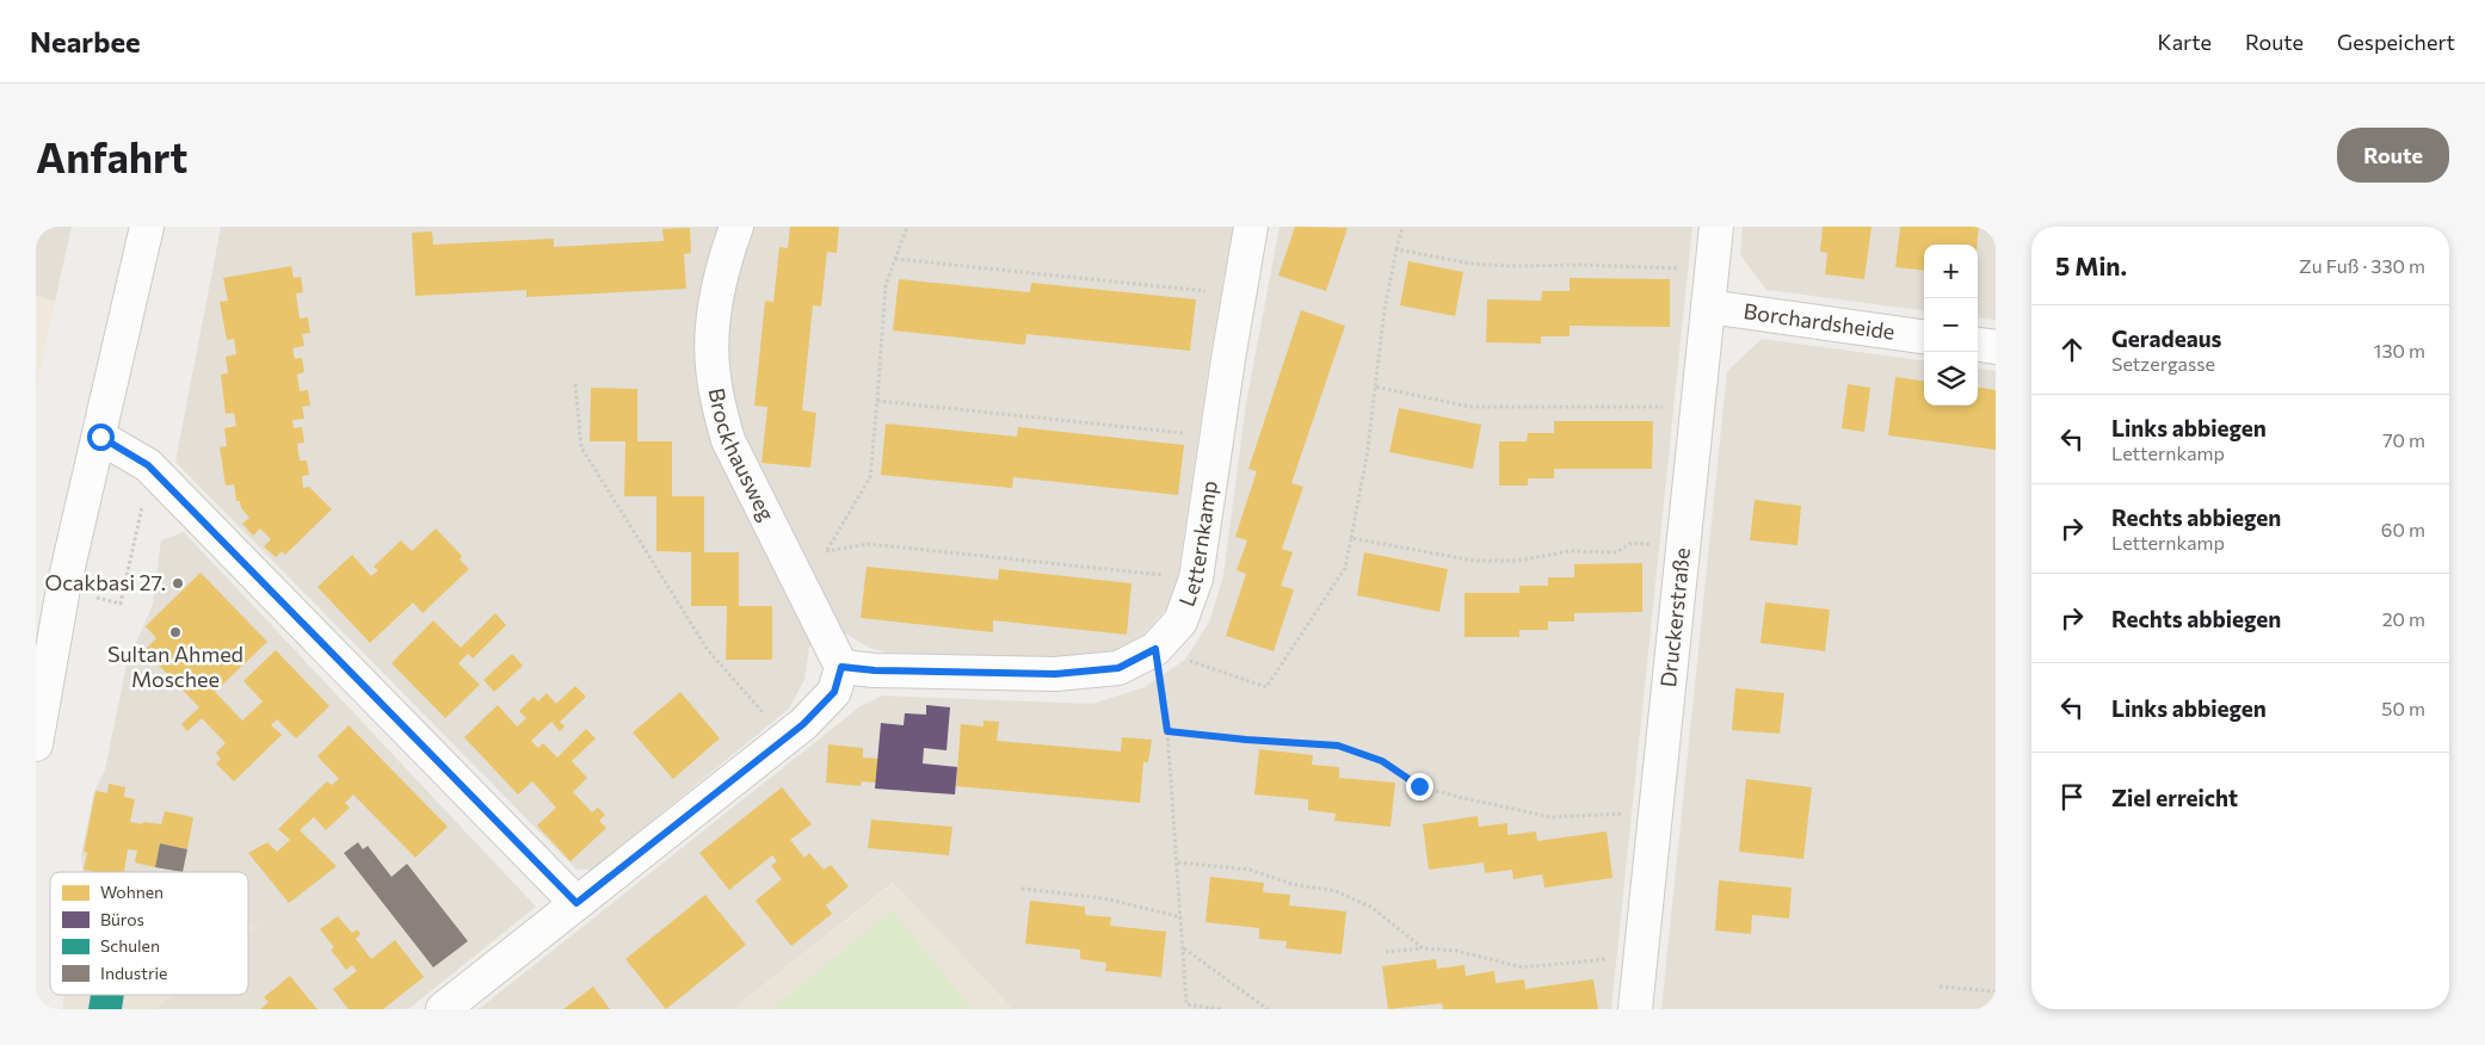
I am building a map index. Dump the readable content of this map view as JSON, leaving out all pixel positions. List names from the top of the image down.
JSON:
{
  "streets": {
    "street": [
      "Borchardsheide",
      "Brockhausweg",
      "Letternkamp",
      "Druckerstraße"
    ]
  },
  "crossings": [
    ["Borchardsheide", "Druckerstraße"],
    ["Brockhausweg", "Letternkamp"]
  ],
  "places": ["Ocakbasi 27.", "Sultan Ahmed Moschee"],
  "legend": [
    "Wohnen",
    "Büros",
    "Schulen",
    "Industrie"
  ],
  "page": {
    "header": "Nearbee",
    "nav": ["Karte", "Route", "Gespeichert"],
    "buttons": "Route",
    "title": "Anfahrt",
    "heading": ["5 Min.", "Zu Fuß · 330 m"],
    "map_buttons": ["+", "−"],
    "list": [
      ["Geradeaus", "Setzergasse", "130 m"],
      ["Links abbiegen", "Letternkamp", "70 m"],
      ["Rechts abbiegen", "Letternkamp", "60 m"],
      ["Rechts abbiegen", "20 m"],
      ["Links abbiegen", "50 m"],
      "Ziel erreicht"
    ]
  }
}
